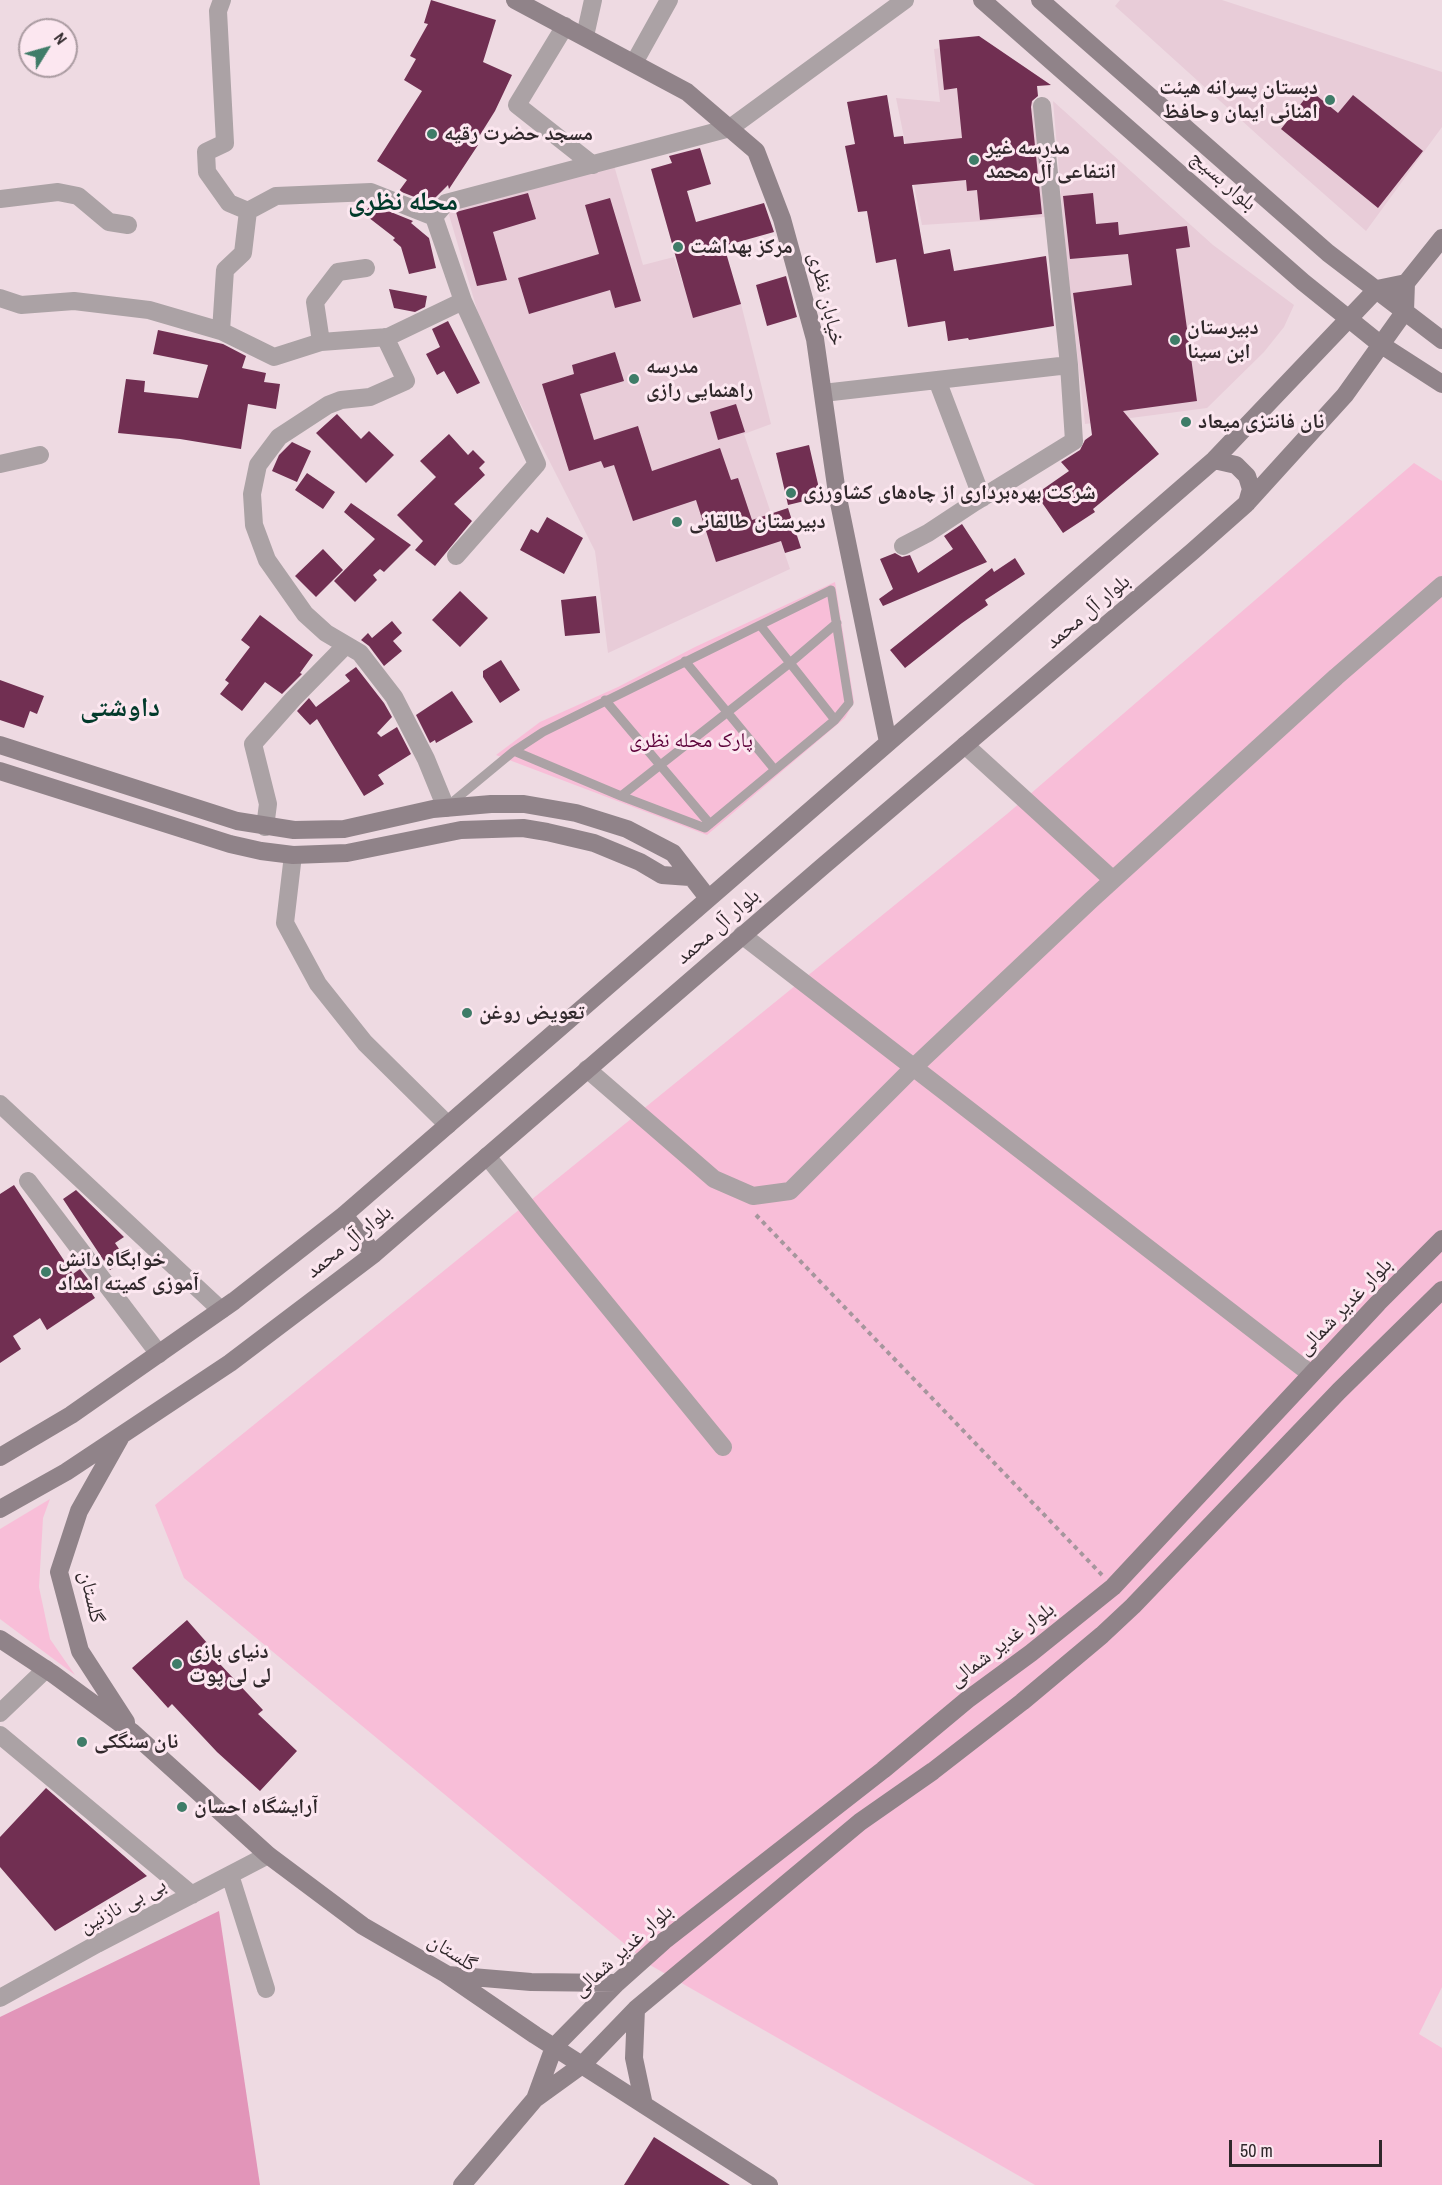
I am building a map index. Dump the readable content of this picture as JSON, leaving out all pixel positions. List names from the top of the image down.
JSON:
{
  "streets": {
    "main road": [
      "بلوار بسیج",
      "خیابان نظری",
      "بلوار آل محمد",
      "بلوار غدیر شمالی",
      "گلستان"
    ],
    "street": ["بی بی نازنین"]
  },
  "crossings": [
    ["بلوار بسیج", "بلوار آل محمد"],
    ["خیابان نظری", "بلوار آل محمد"],
    ["بلوار آل محمد", "گلستان"],
    ["بلوار غدیر شمالی", "گلستان"],
    ["گلستان", "بی بی نازنین"]
  ],
  "districts": ["محله نظری", "داوشتی"],
  "parks": ["پارک محله نظری"],
  "places": [
    "دبستان پسرانه هیئت امنائی ایمان وحافظ",
    "مسجد حضرت رقیه",
    "مدرسه غیر انتفاعی آل محمد",
    "مرکز بهداشت",
    "دبیرستان ابن سینا",
    "مدرسه راهنمایی رازی",
    "نان فانتزی میعاد",
    "شرکت بهره‌برداری از چاه‌های کشاورزی",
    "دبیرستان طالقانی",
    "تعویض روغن",
    "خوابگاه دانش آموزی کمیته امداد",
    "دنیای بازی لی لی پوت",
    "نان سنگکی",
    "آرایشگاه احسان"
  ],
  "scale_bar": "50 m",
  "north": "top right"
}
